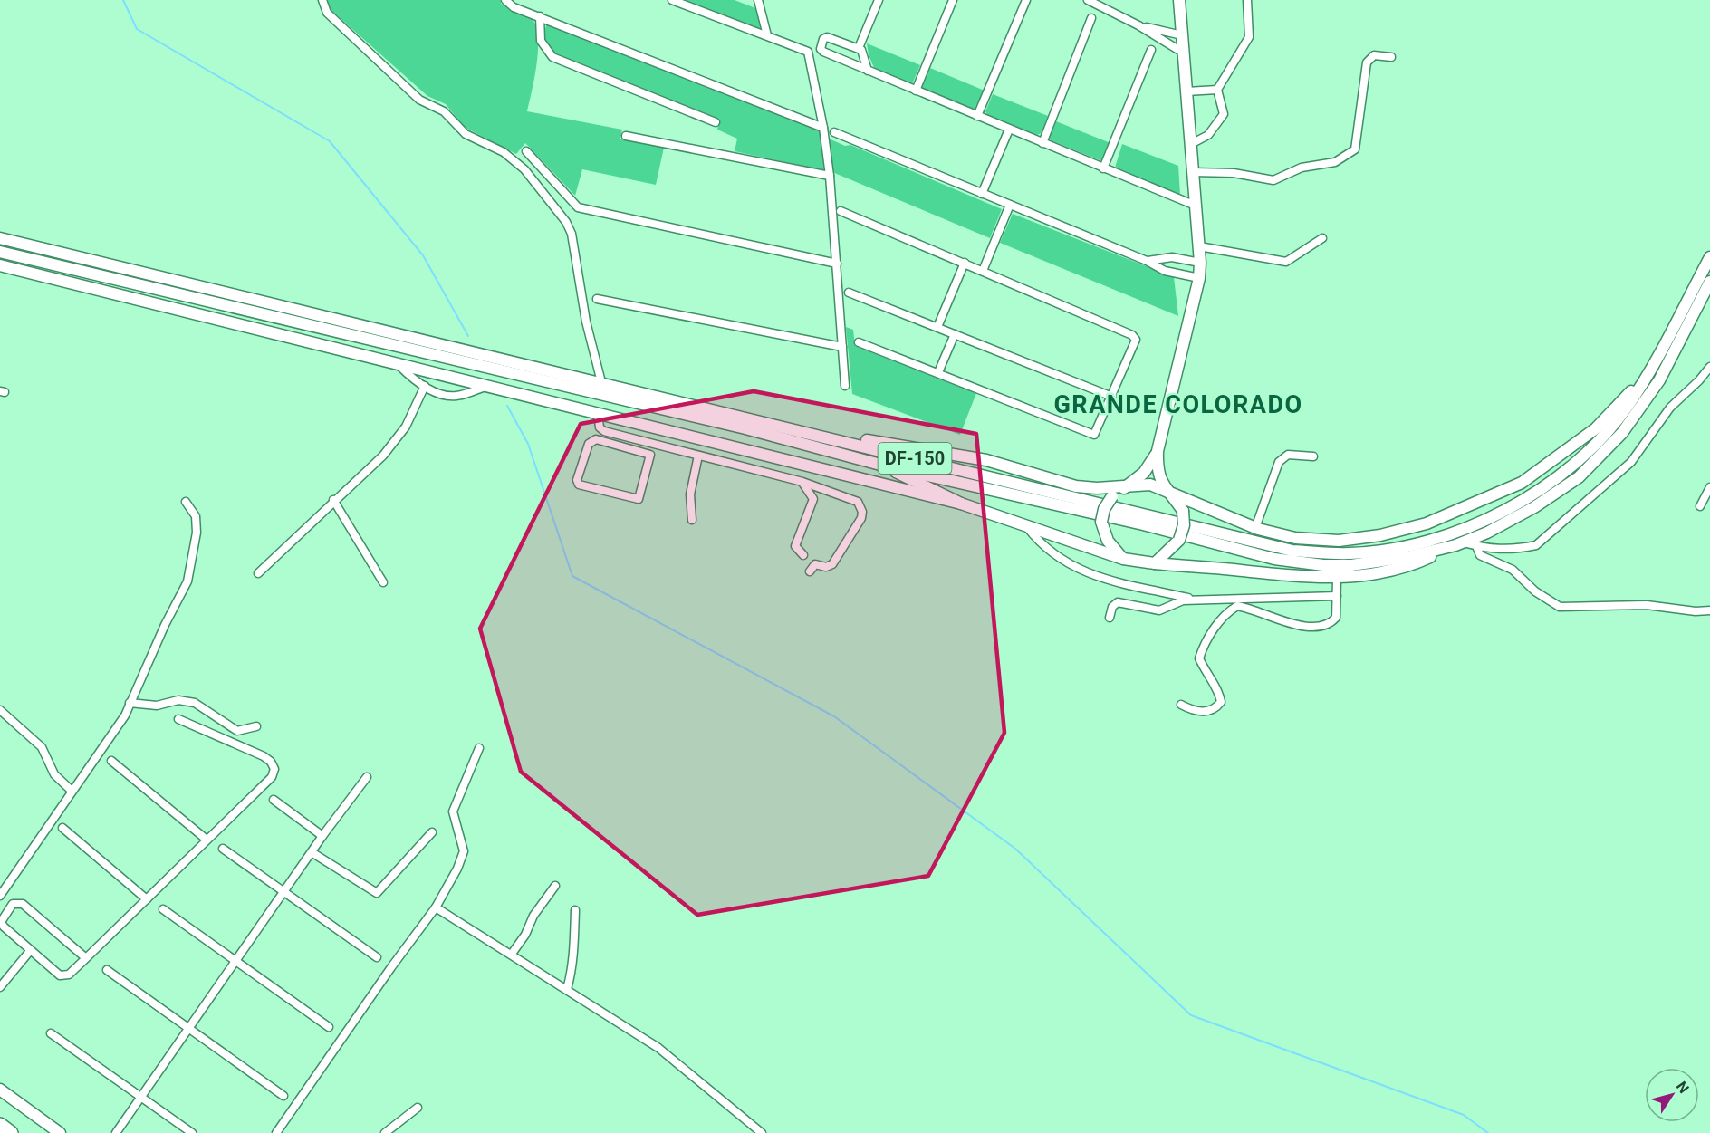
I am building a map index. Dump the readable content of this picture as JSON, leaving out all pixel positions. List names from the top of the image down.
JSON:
{
  "streets": {
    "main road": ["DF-150"]
  },
  "districts": ["GRANDE COLORADO"],
  "north": "top right"
}
